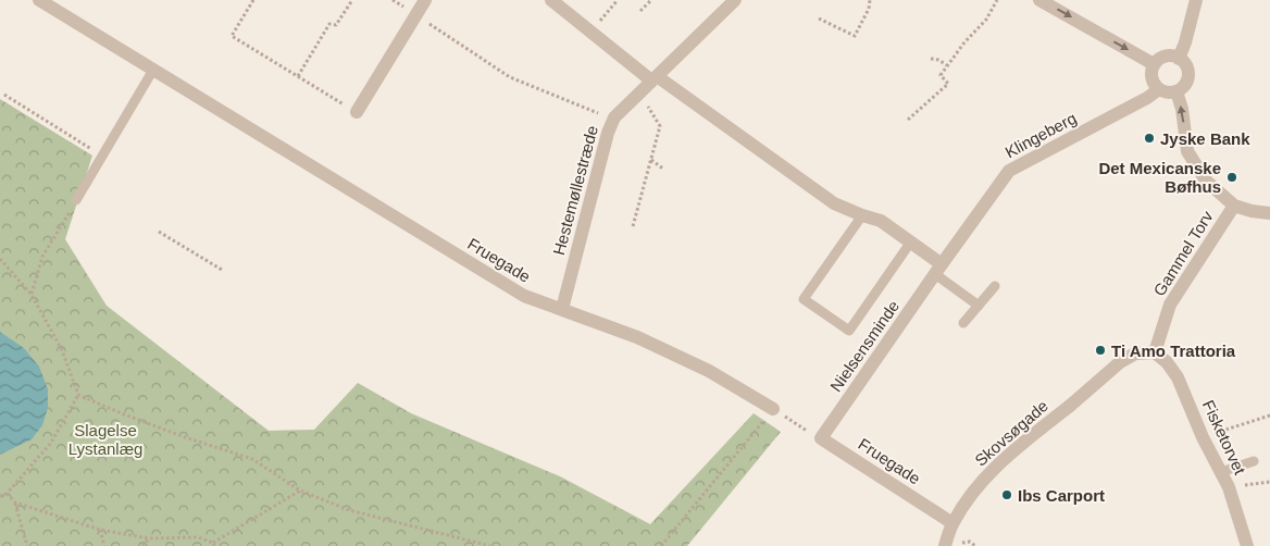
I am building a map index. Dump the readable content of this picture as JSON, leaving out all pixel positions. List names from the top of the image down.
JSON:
{
  "streets": {
    "street": [
      "Klingeberg",
      "Hestemøllestræde",
      "Gammel Torv",
      "Fruegade",
      "Nielsensminde",
      "Skovsøgade",
      "Fisketorvet"
    ]
  },
  "crossings": [
    ["Klingeberg", "Gammel Torv"],
    ["Klingeberg", "Nielsensminde"],
    ["Hestemøllestræde", "Fruegade"],
    ["Gammel Torv", "Skovsøgade"],
    ["Gammel Torv", "Fisketorvet"],
    ["Fruegade", "Nielsensminde"],
    ["Fruegade", "Skovsøgade"],
    ["Skovsøgade", "Fisketorvet"]
  ],
  "one_way": ["Gammel Torv"],
  "parks": ["Slagelse Lystanlæg"],
  "places": [
    "Jyske Bank",
    "Det Mexicanske Bøfhus",
    "Ti Amo Trattoria",
    "Ibs Carport"
  ]
}
